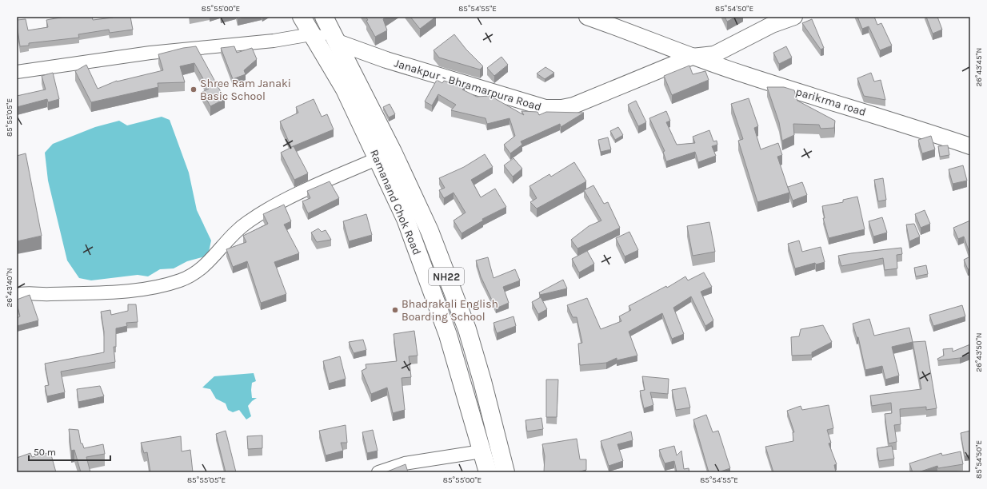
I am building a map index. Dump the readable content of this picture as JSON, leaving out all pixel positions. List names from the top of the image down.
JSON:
{
  "streets": {
    "highway": ["Ramanand Chok Road", "NH22"],
    "street": ["Janakpur - Bhramarpura Road", "parikrma road"]
  },
  "crossings": [
    ["Janakpur - Bhramarpura Road", "parikrma road"],
    ["Janakpur - Bhramarpura Road", "Ramanand Chok Road"]
  ],
  "places": ["Shree Ram Janaki Basic School", "Bhadrakali English Boarding School"],
  "scale_bar": "50 m",
  "coordinates": [
    "85°55'00\"E",
    "85°54'55\"E",
    "85°54'50\"E",
    "26°43'45\"N",
    "85°55'05\"E",
    "26°43'40\"N",
    "26°43'50\"N"
  ]
}
